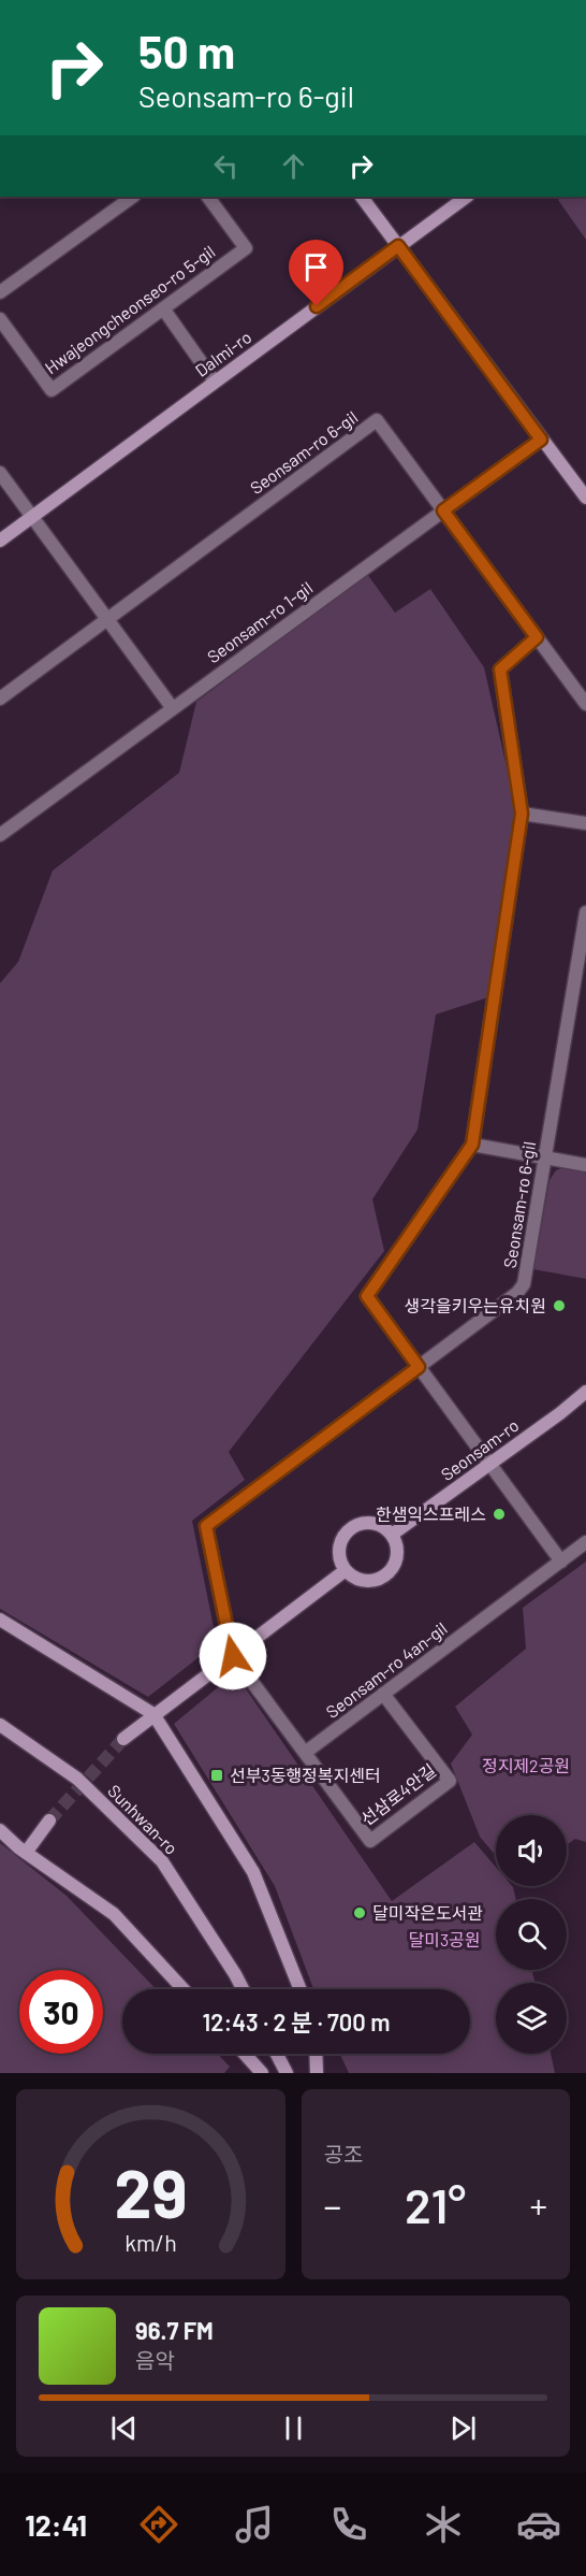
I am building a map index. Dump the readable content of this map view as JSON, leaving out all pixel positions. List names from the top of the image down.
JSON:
{
  "streets": {
    "street": [
      "Hwajeongcheonseo-ro 5-gil",
      "Dalmi-ro",
      "Seonsam-ro 6-gil",
      "Seonsam-ro 1-gil",
      "Seonsam-ro",
      "Seonsam-ro 4an-gil",
      "선삼로4안길",
      "Sunhwan-ro"
    ]
  },
  "crossings": [
    ["Seonsam-ro 6-gil", "Seonsam-ro 1-gil"],
    ["Seonsam-ro 4an-gil", "선삼로4안길"]
  ],
  "parks": ["정지제2공원", "달미3공원"],
  "places": {
    "other": ["생각을키우는유치원", "한샘익스프레스", "달미작은도서관"],
    "transit": ["선부3동행정복지센터"]
  },
  "page": {
    "turn": ["50 m", "Seonsam-ro 6-gil"],
    "limit": "30",
    "trip": "12:43 · 2 분 · 700 m",
    "tile": "공조",
    "heat": ["−", "21°", "+"],
    "song": ["96.7 FM", "음악"],
    "tabs": "12:41",
    "gauge": ["29", "km/h"]
  }
}
